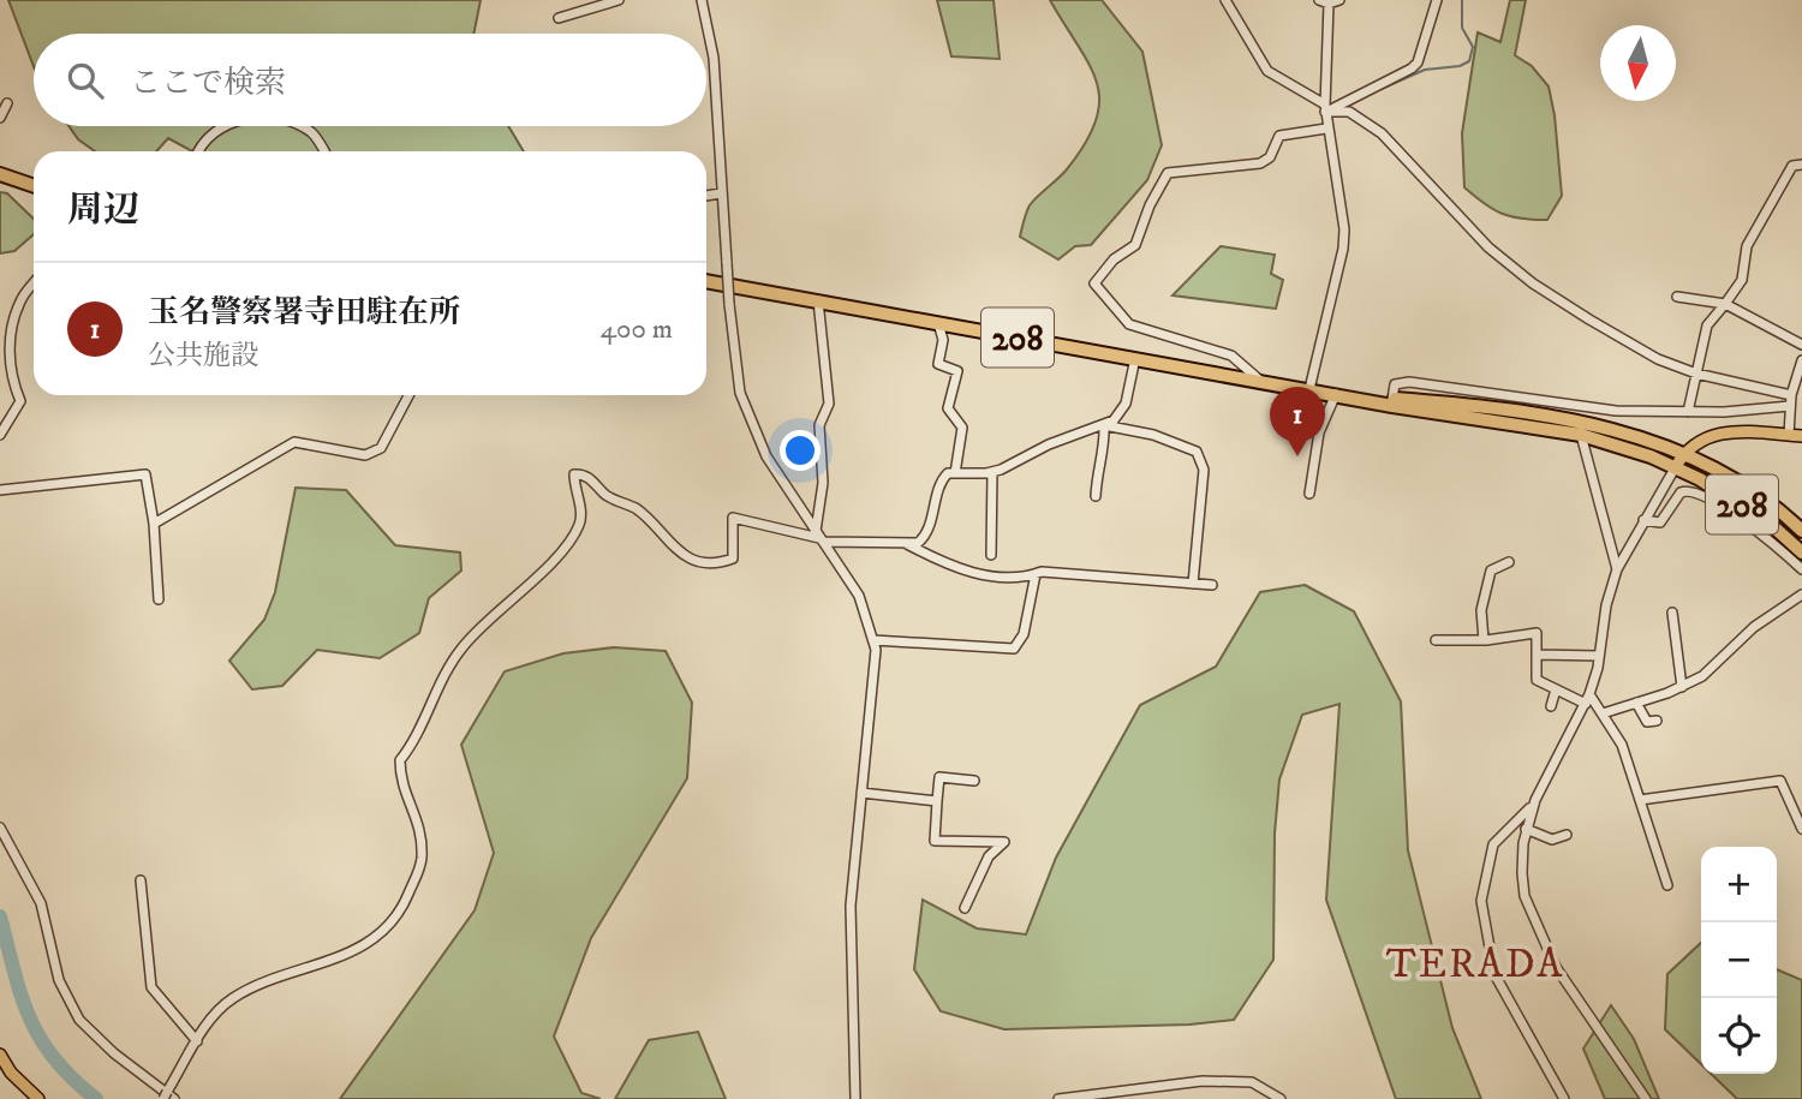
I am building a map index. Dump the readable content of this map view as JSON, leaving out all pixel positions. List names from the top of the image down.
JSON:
{
  "streets": {
    "highway": ["208"]
  },
  "districts": ["TERADA"],
  "north": "bottom",
  "page": {
    "search": "ここで検索",
    "heading": "周辺",
    "list": [
      {
        "mark": "1",
        "name": "玉名警察署寺田駐在所",
        "note": "公共施設",
        "value": "400 m"
      }
    ],
    "pins": "1",
    "map_buttons": ["+", "−"]
  }
}
